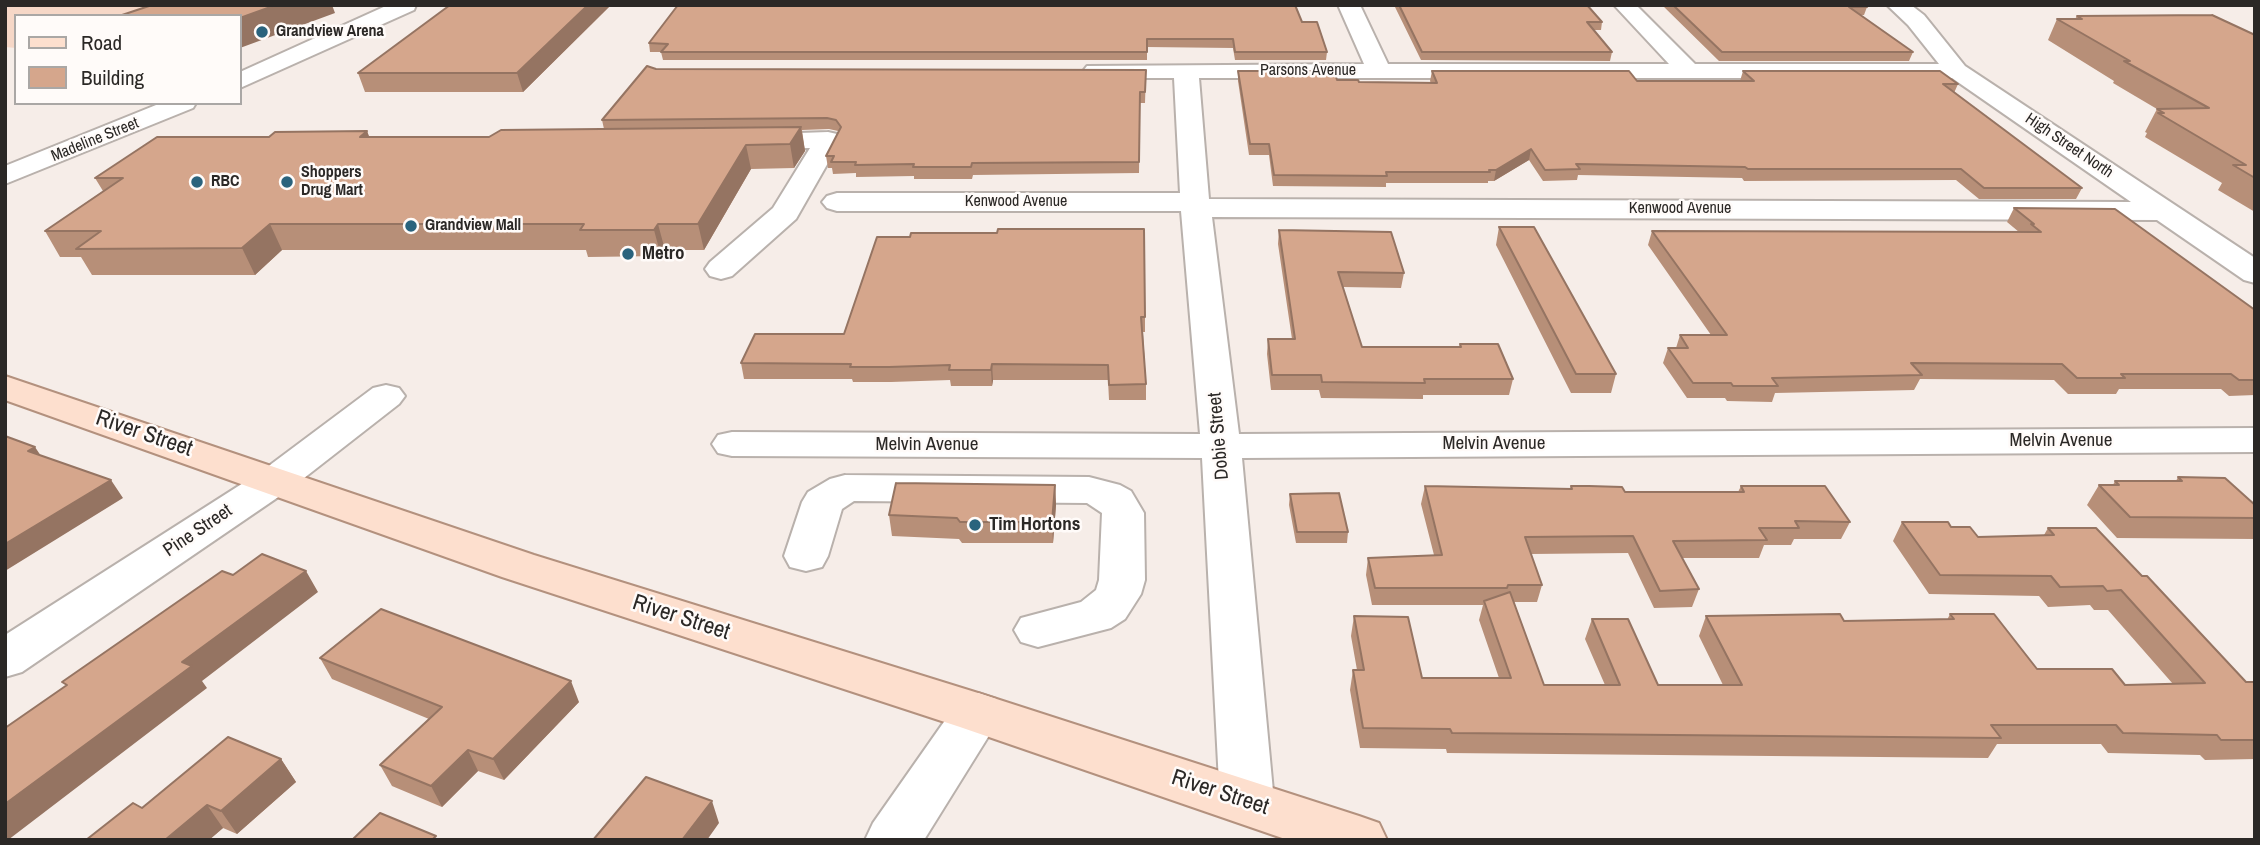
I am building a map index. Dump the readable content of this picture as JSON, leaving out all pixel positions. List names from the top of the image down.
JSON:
{
  "streets": {
    "main road": ["River Street"],
    "street": [
      "Parsons Avenue",
      "Madeline Street",
      "High Street North",
      "Kenwood Avenue",
      "Dobie Street",
      "Melvin Avenue",
      "Pine Street"
    ]
  },
  "crossings": [
    ["Parsons Avenue", "High Street North"],
    ["Parsons Avenue", "Dobie Street"],
    ["High Street North", "Kenwood Avenue"],
    ["Kenwood Avenue", "Dobie Street"],
    ["River Street", "Dobie Street"],
    ["River Street", "Pine Street"],
    ["Dobie Street", "Melvin Avenue"]
  ],
  "places": [
    "Grandview Arena",
    "RBC",
    "Shoppers Drug Mart",
    "Grandview Mall",
    "Metro",
    "Tim Hortons"
  ],
  "legend": ["Road", "Building"]
}
